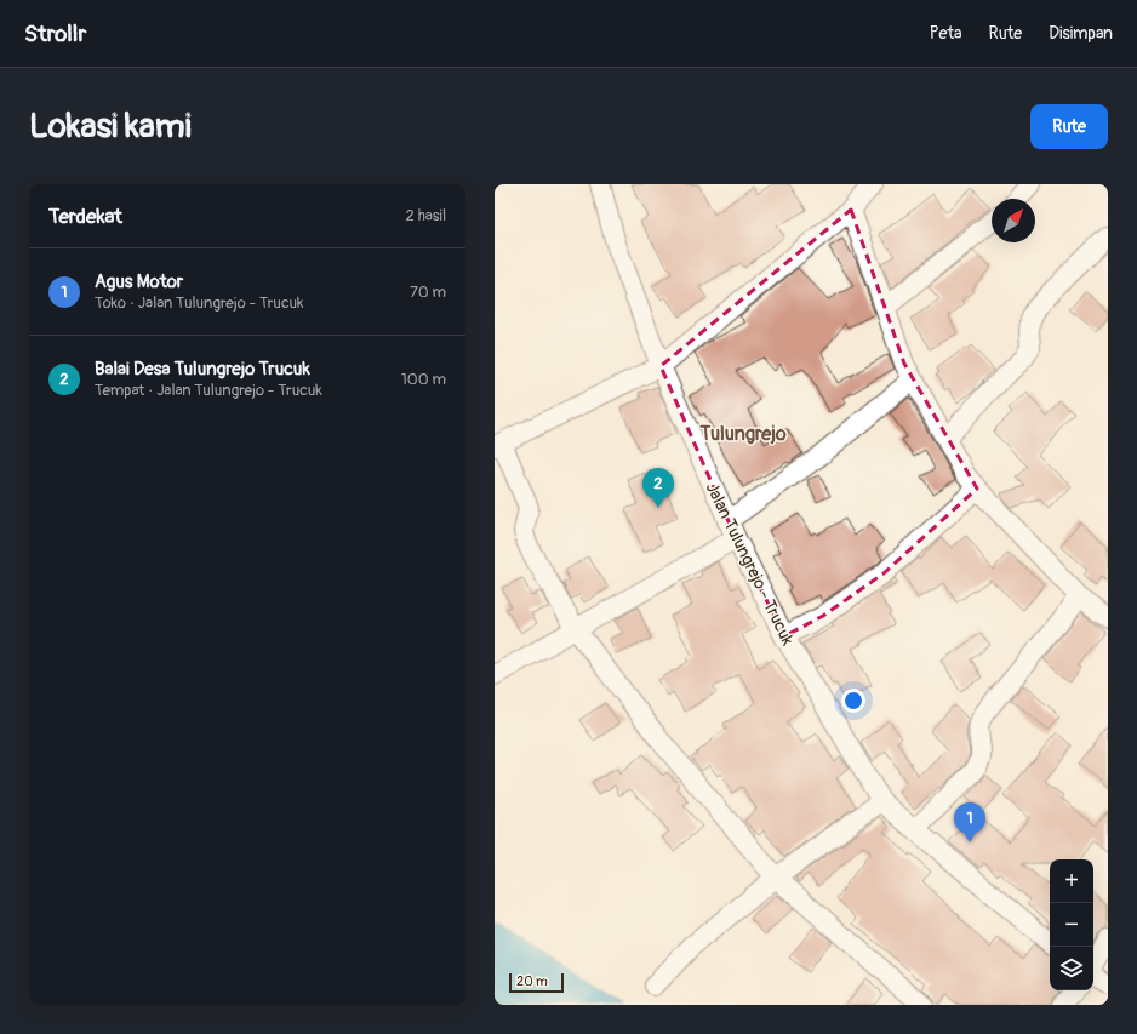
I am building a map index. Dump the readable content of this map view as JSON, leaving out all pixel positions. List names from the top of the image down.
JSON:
{
  "streets": {
    "street": ["Jalan Tulungrejo - Trucuk"]
  },
  "districts": ["Tulungrejo"],
  "scale_bar": "20 m",
  "north": "top right",
  "page": {
    "header": "Strollr",
    "nav": ["Peta", "Rute", "Disimpan"],
    "buttons": "Rute",
    "title": "Lokasi kami",
    "heading": ["Terdekat", "2 hasil"],
    "list": [
      {
        "mark": "1",
        "name": "Agus Motor",
        "note": "Toko · Jalan Tulungrejo - Trucuk",
        "value": "70 m"
      },
      {
        "mark": "2",
        "name": "Balai Desa Tulungrejo Trucuk",
        "note": "Tempat · Jalan Tulungrejo - Trucuk",
        "value": "100 m"
      }
    ],
    "pins": ["2", "1"],
    "map_buttons": ["+", "−"],
    "scale": "20 m"
  }
}
